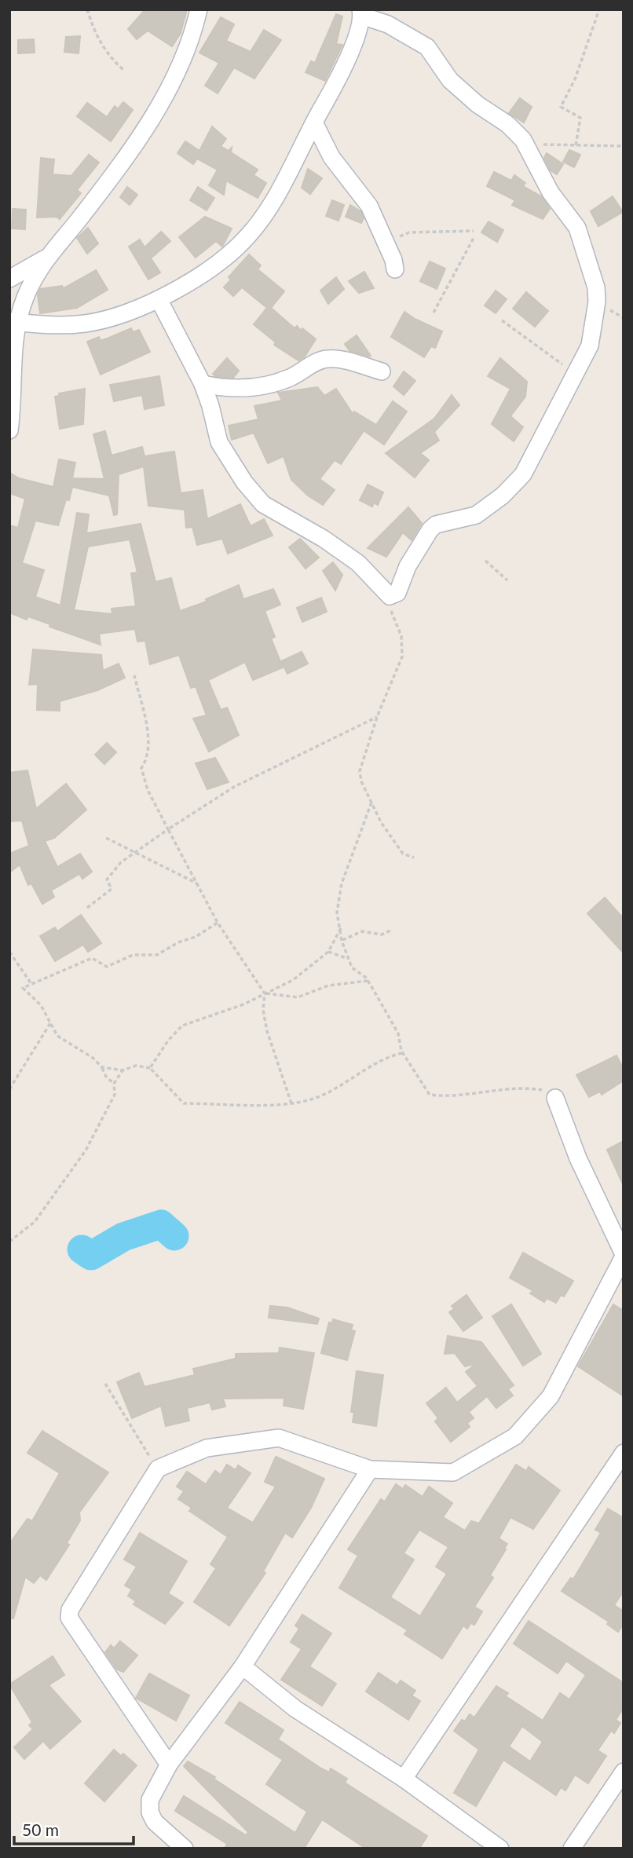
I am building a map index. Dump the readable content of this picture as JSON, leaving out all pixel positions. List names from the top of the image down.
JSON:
{
  "scale_bar": "50 m"
}
